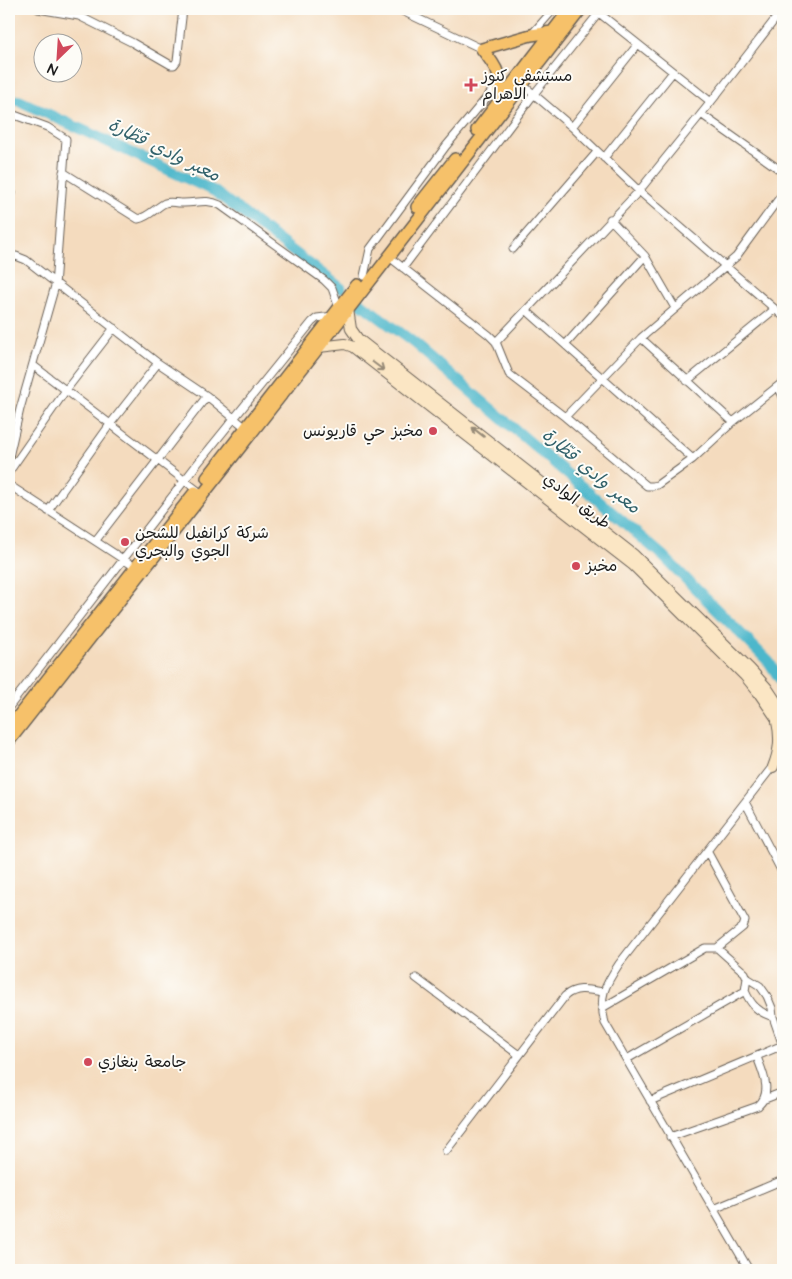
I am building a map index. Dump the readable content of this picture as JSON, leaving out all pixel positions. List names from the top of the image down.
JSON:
{
  "streets": {
    "main road": ["طريق الوادي"]
  },
  "water": ["معبر وادي قطّارة"],
  "places": {
    "health": ["مستشفى كنوز الاهرام"],
    "other": [
      "مخبز حي قاريونس",
      "شركة كرانفيل للشحن الجوي والبحري",
      "مخبز",
      "جامعة بنغازي"
    ]
  },
  "north": "bottom left"
}
